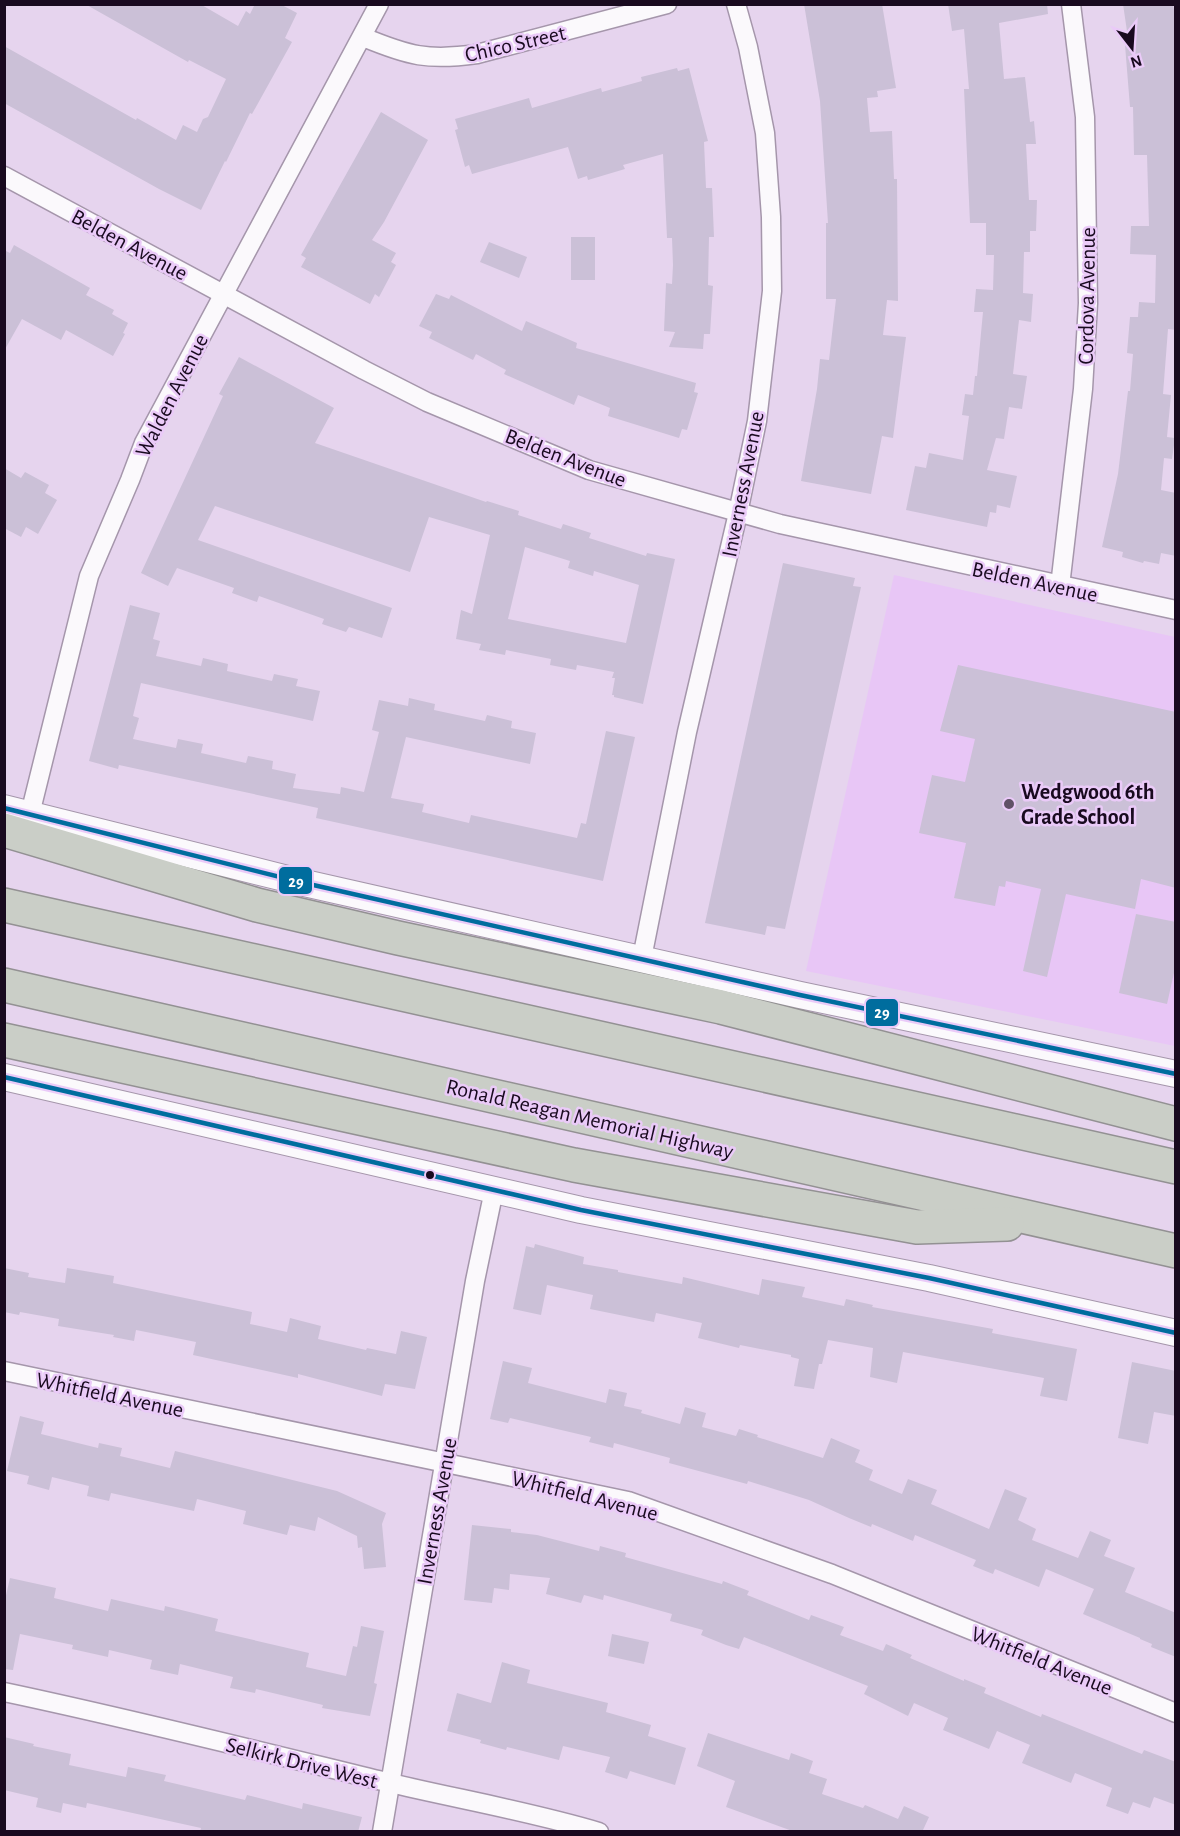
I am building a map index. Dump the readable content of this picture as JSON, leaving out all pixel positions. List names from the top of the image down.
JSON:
{
  "streets": {
    "highway": ["Ronald Reagan Memorial Highway"],
    "street": [
      "Chico Street",
      "Belden Avenue",
      "Cordova Avenue",
      "Walden Avenue",
      "Inverness Avenue",
      "Whitfield Avenue",
      "Selkirk Drive West"
    ]
  },
  "crossings": [
    ["Chico Street", "Walden Avenue"],
    ["Belden Avenue", "Cordova Avenue"],
    ["Belden Avenue", "Walden Avenue"],
    ["Belden Avenue", "Inverness Avenue"],
    ["Inverness Avenue", "Whitfield Avenue"],
    ["Inverness Avenue", "Selkirk Drive West"]
  ],
  "places": ["Wedgwood 6th Grade School"],
  "lines": ["transit line 29"],
  "north": "bottom"
}
